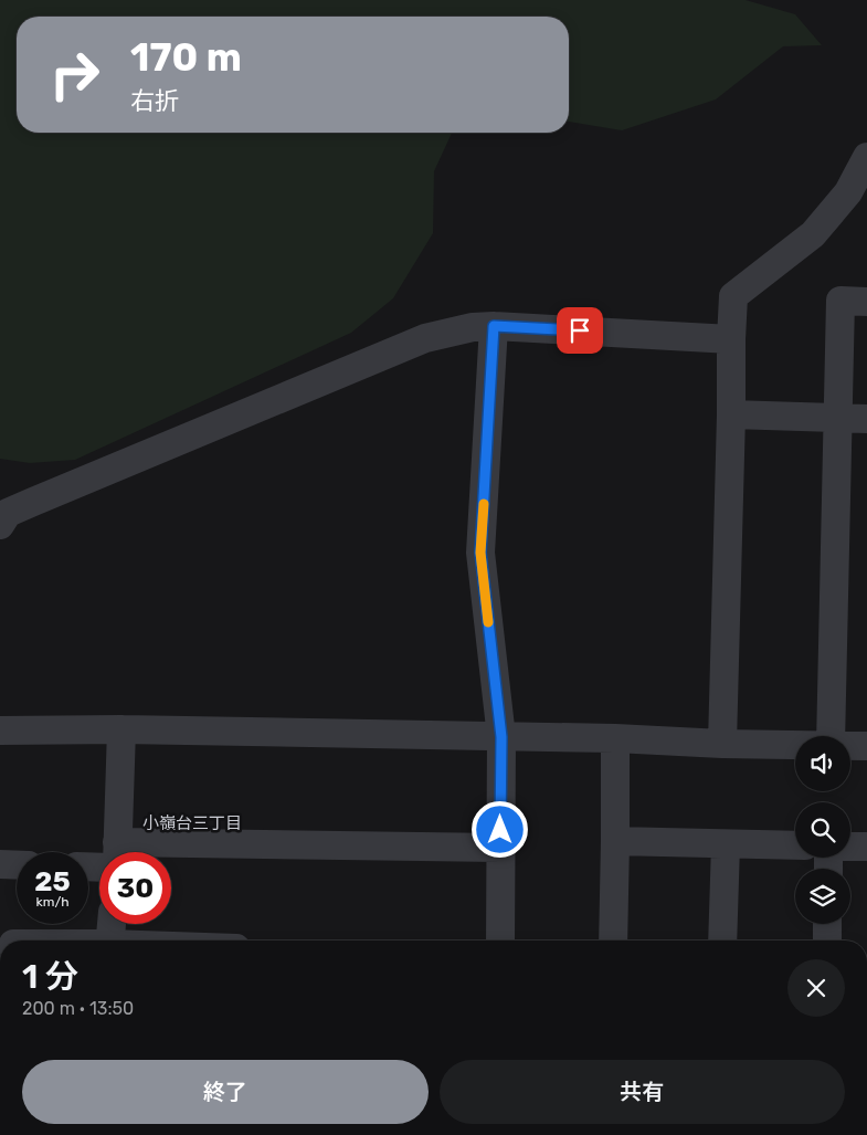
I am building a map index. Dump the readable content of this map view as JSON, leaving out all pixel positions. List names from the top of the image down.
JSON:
{
  "districts": ["小嶺台三丁目"],
  "page": {
    "turn": ["170 m", "右折"],
    "speed": "25 km/h",
    "limit": "30",
    "heading": ["1 分", "200 m · 13:50"],
    "buttons": ["終了", "共有"]
  }
}
